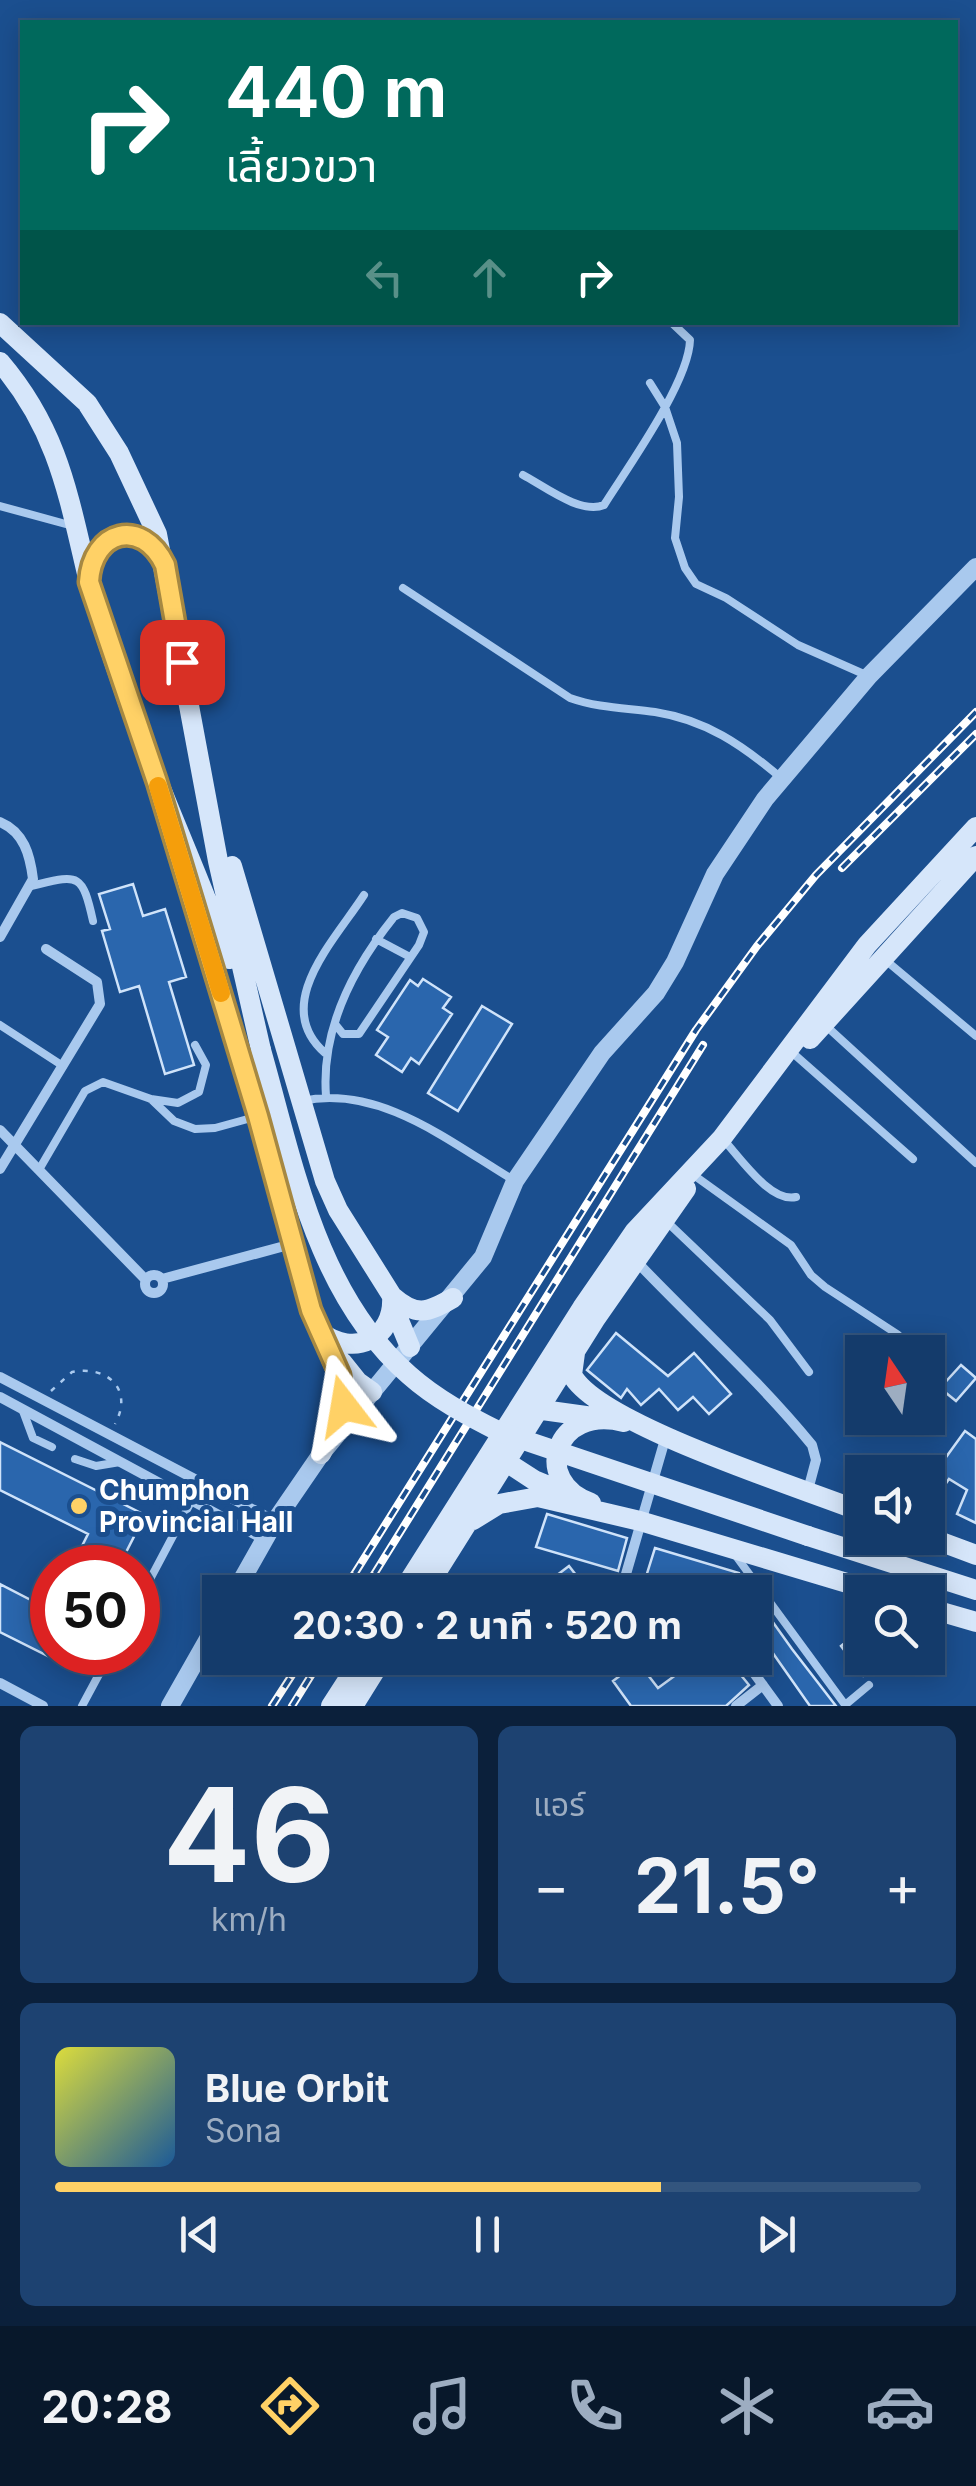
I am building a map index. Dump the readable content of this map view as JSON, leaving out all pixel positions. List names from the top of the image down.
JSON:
{
  "places": ["Chumphon Provincial Hall"],
  "north": "top",
  "page": {
    "turn": ["440 m", "เลี้ยวขวา"],
    "limit": "50",
    "trip": "20:30 · 2 นาที · 520 m",
    "tile": [
      ["46", "km/h"],
      "แอร์"
    ],
    "heat": ["−", "21.5°", "+"],
    "song": ["Blue Orbit", "Sona"],
    "tabs": "20:28"
  }
}
